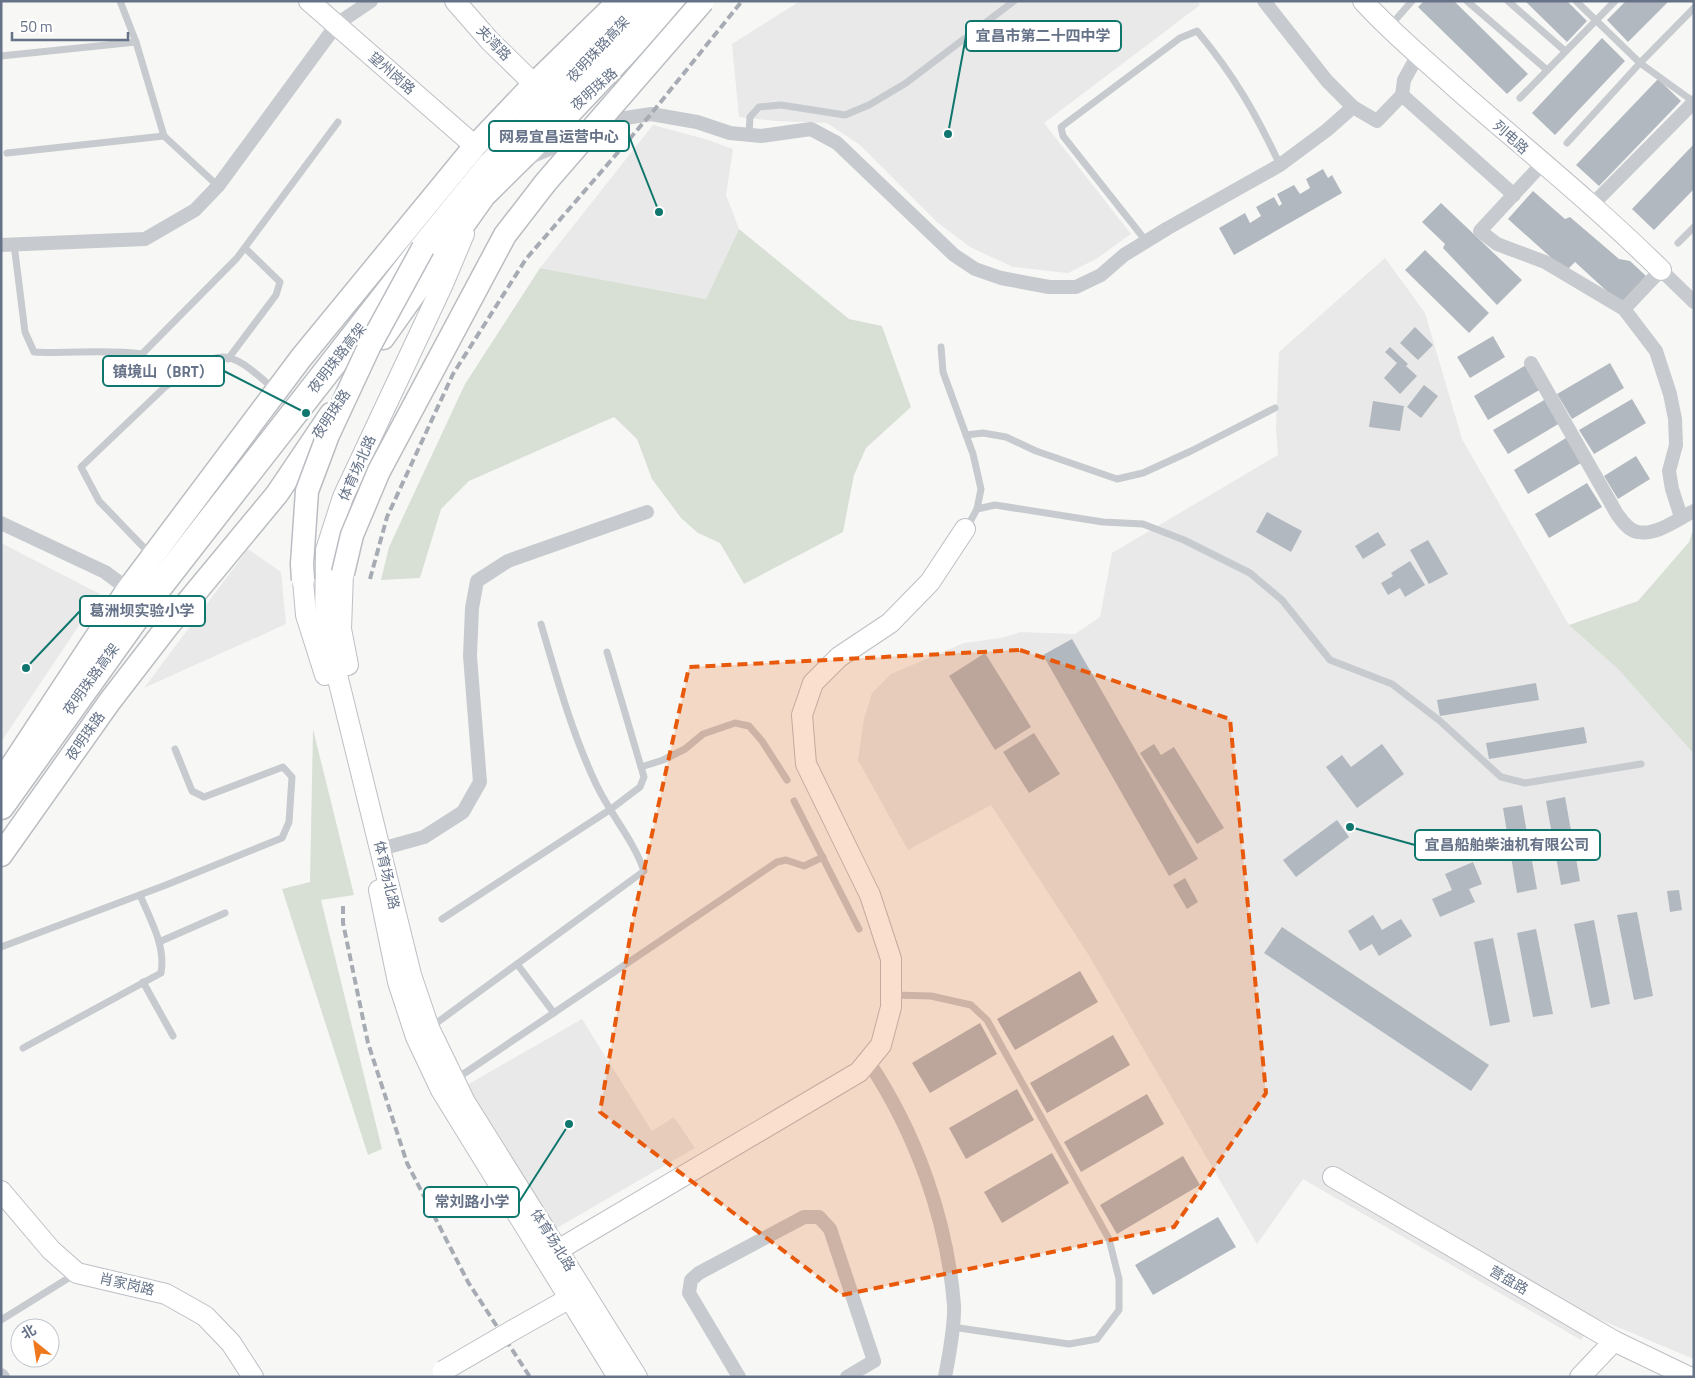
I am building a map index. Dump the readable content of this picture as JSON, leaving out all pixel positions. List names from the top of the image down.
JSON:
{
  "streets": {
    "highway": ["夜明珠路高架"],
    "main road": ["夜明珠路"],
    "street": [
      "夹湾路",
      "望州岗路",
      "列电路",
      "体育场北路",
      "营盘路",
      "肖家岗路"
    ]
  },
  "crossings": [
    ["夜明珠路高架", "夜明珠路"]
  ],
  "places": [
    "宜昌市第二十四中学",
    "网易宜昌运营中心",
    "镇境山（BRT）",
    "葛洲坝实验小学",
    "宜昌船舶柴油机有限公司",
    "常刘路小学"
  ],
  "scale_bar": "50 m",
  "north": "top left"
}
